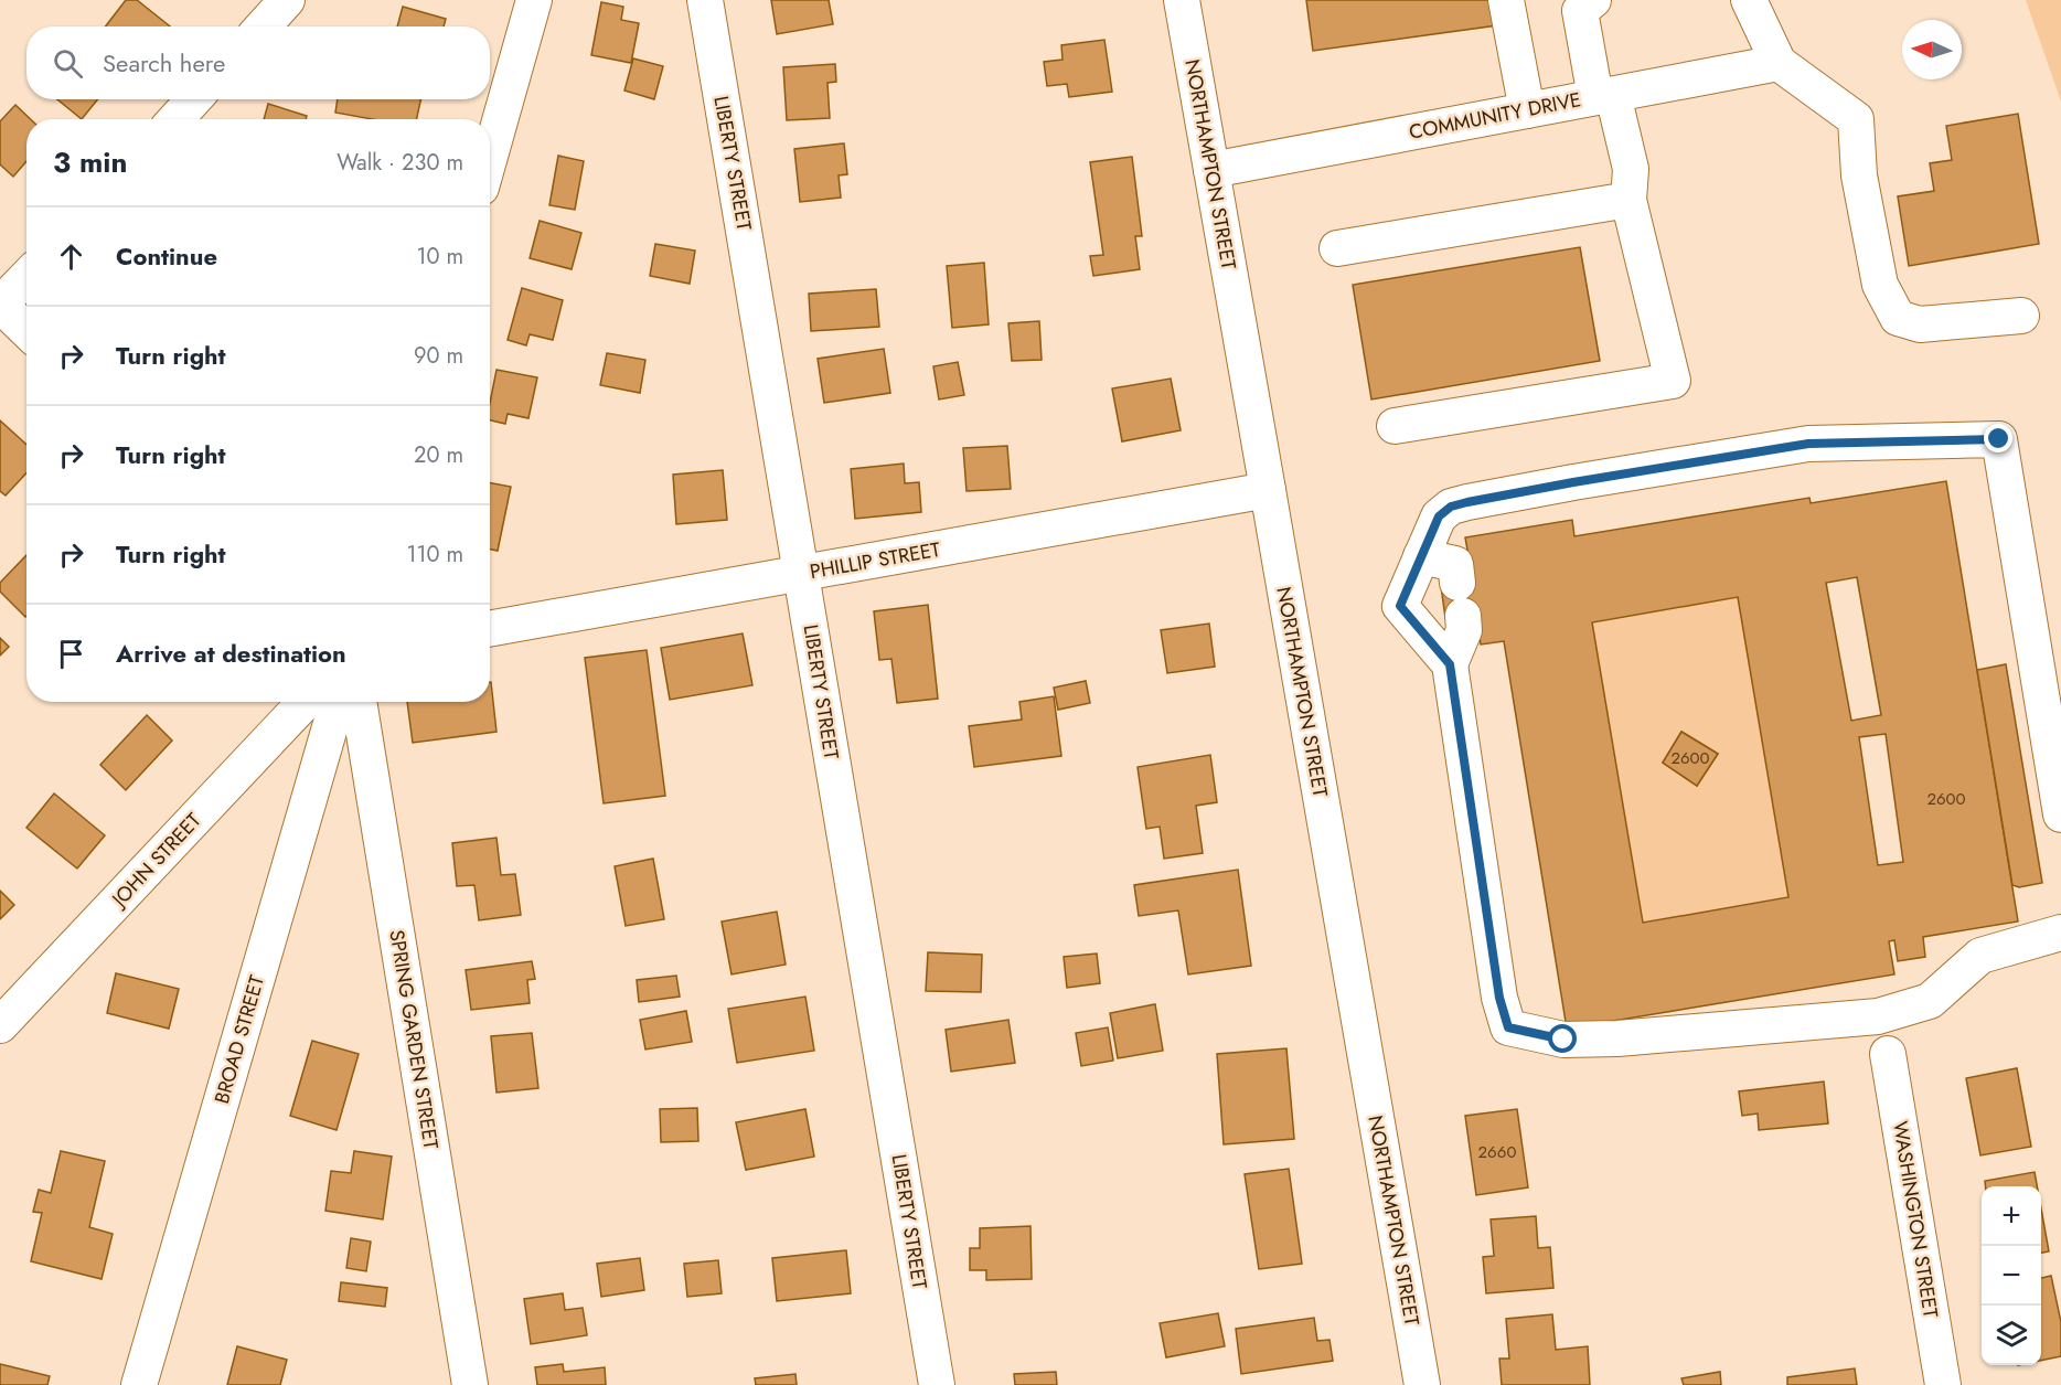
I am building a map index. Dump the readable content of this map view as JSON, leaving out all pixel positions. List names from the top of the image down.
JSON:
{
  "streets": {
    "street": [
      "COMMUNITY DRIVE",
      "LIBERTY STREET",
      "NORTHAMPTON STREET",
      "PHILLIP STREET",
      "JOHN STREET",
      "BROAD STREET",
      "SPRING GARDEN STREET",
      "WASHINGTON STREET"
    ]
  },
  "crossings": [
    ["COMMUNITY DRIVE", "NORTHAMPTON STREET"],
    ["LIBERTY STREET", "PHILLIP STREET"],
    ["NORTHAMPTON STREET", "PHILLIP STREET"]
  ],
  "house_numbers": ["2600", "2600", "2660"],
  "north": "left",
  "page": {
    "search": "Search here",
    "heading": ["3 min", "Walk · 230 m"],
    "list": [
      ["Continue", "10 m"],
      ["Turn right", "90 m"],
      ["Turn right", "20 m"],
      ["Turn right", "110 m"],
      "Arrive at destination"
    ],
    "map_buttons": ["+", "−"]
  }
}
